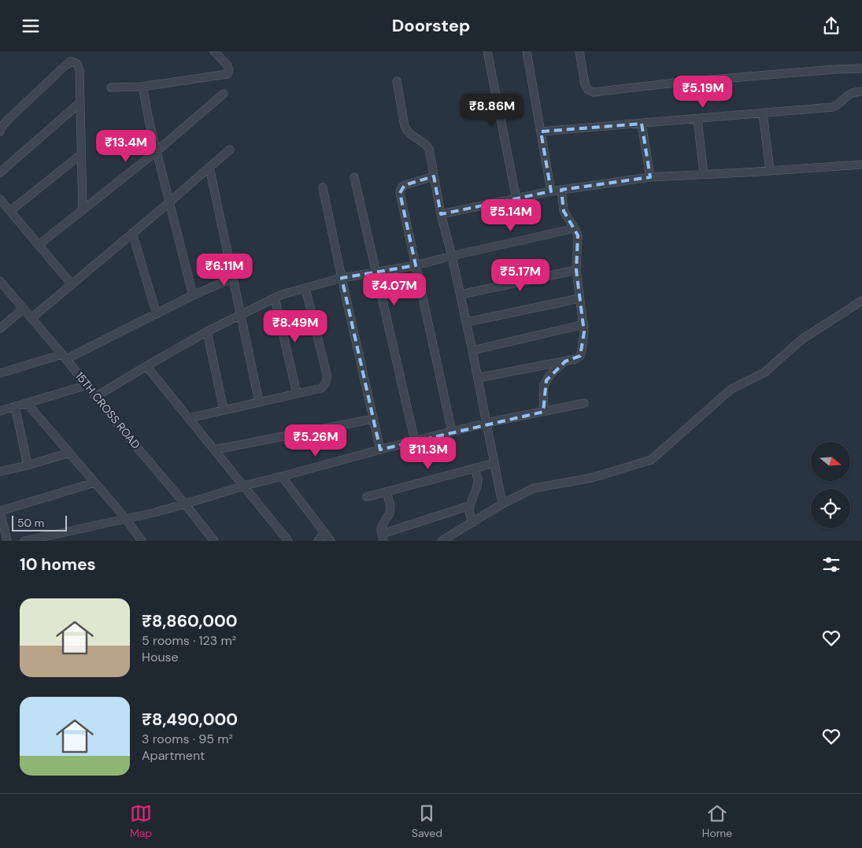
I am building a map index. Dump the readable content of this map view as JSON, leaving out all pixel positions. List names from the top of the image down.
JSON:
{
  "streets": {
    "street": ["15TH CROSS ROAD"]
  },
  "scale_bar": "50 m",
  "north": "right",
  "page": {
    "header": "Doorstep",
    "price": [
      "₹5.19M",
      "₹8.86M",
      "₹13.4M",
      "₹5.14M",
      "₹6.11M",
      "₹5.17M",
      "₹4.07M",
      "₹8.49M",
      "₹5.26M",
      "₹11.3M"
    ],
    "scale": "50 m",
    "heading": "10 homes",
    "list": [
      {
        "name": "₹8,860,000",
        "note": "5 rooms · 123 m² · House"
      },
      {
        "name": "₹8,490,000",
        "note": "3 rooms · 95 m² · Apartment"
      }
    ],
    "tabs": ["Map", "Saved", "Home"]
  }
}
